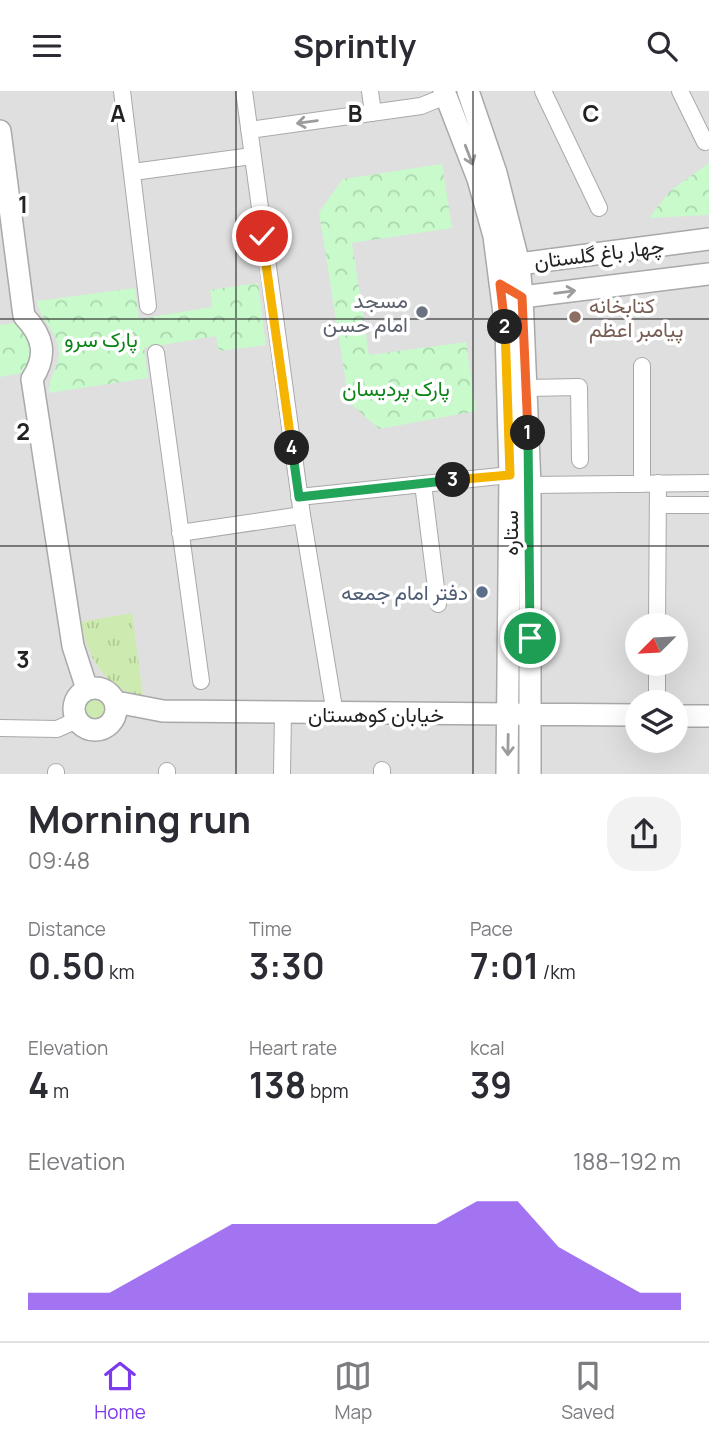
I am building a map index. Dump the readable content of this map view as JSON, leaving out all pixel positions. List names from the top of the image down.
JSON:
{
  "streets": {
    "street": ["چهار باغ گلستان", "ستاره", "خیابان کوهستان"]
  },
  "crossings": [
    ["چهار باغ گلستان", "ستاره"],
    ["ستاره", "خیابان کوهستان"]
  ],
  "parks": ["پارک سرو", "پارک پردیسان"],
  "places": ["مسجد امام حسن", "کتابخانه پیامبر اعظم", "دفتر امام جمعه"],
  "north": "bottom left",
  "page": {
    "header": "Sprintly",
    "pins": [
      "2",
      "1",
      "4",
      "3"
    ],
    "heading": ["Morning run", "09:48"],
    "stats": [
      ["Distance", "0.50 km"],
      ["Time", "3:30"],
      ["Pace", "7:01 /km"],
      ["Elevation", "4 m"],
      ["Heart rate", "138 bpm"],
      ["kcal", "39"]
    ],
    "chart": ["Elevation", "188–192 m"],
    "tabs": ["Home", "Map", "Saved"]
  },
  "grid": {
    "columns": ["A", "B", "C"],
    "rows": ["1", "2", "3"]
  }
}
